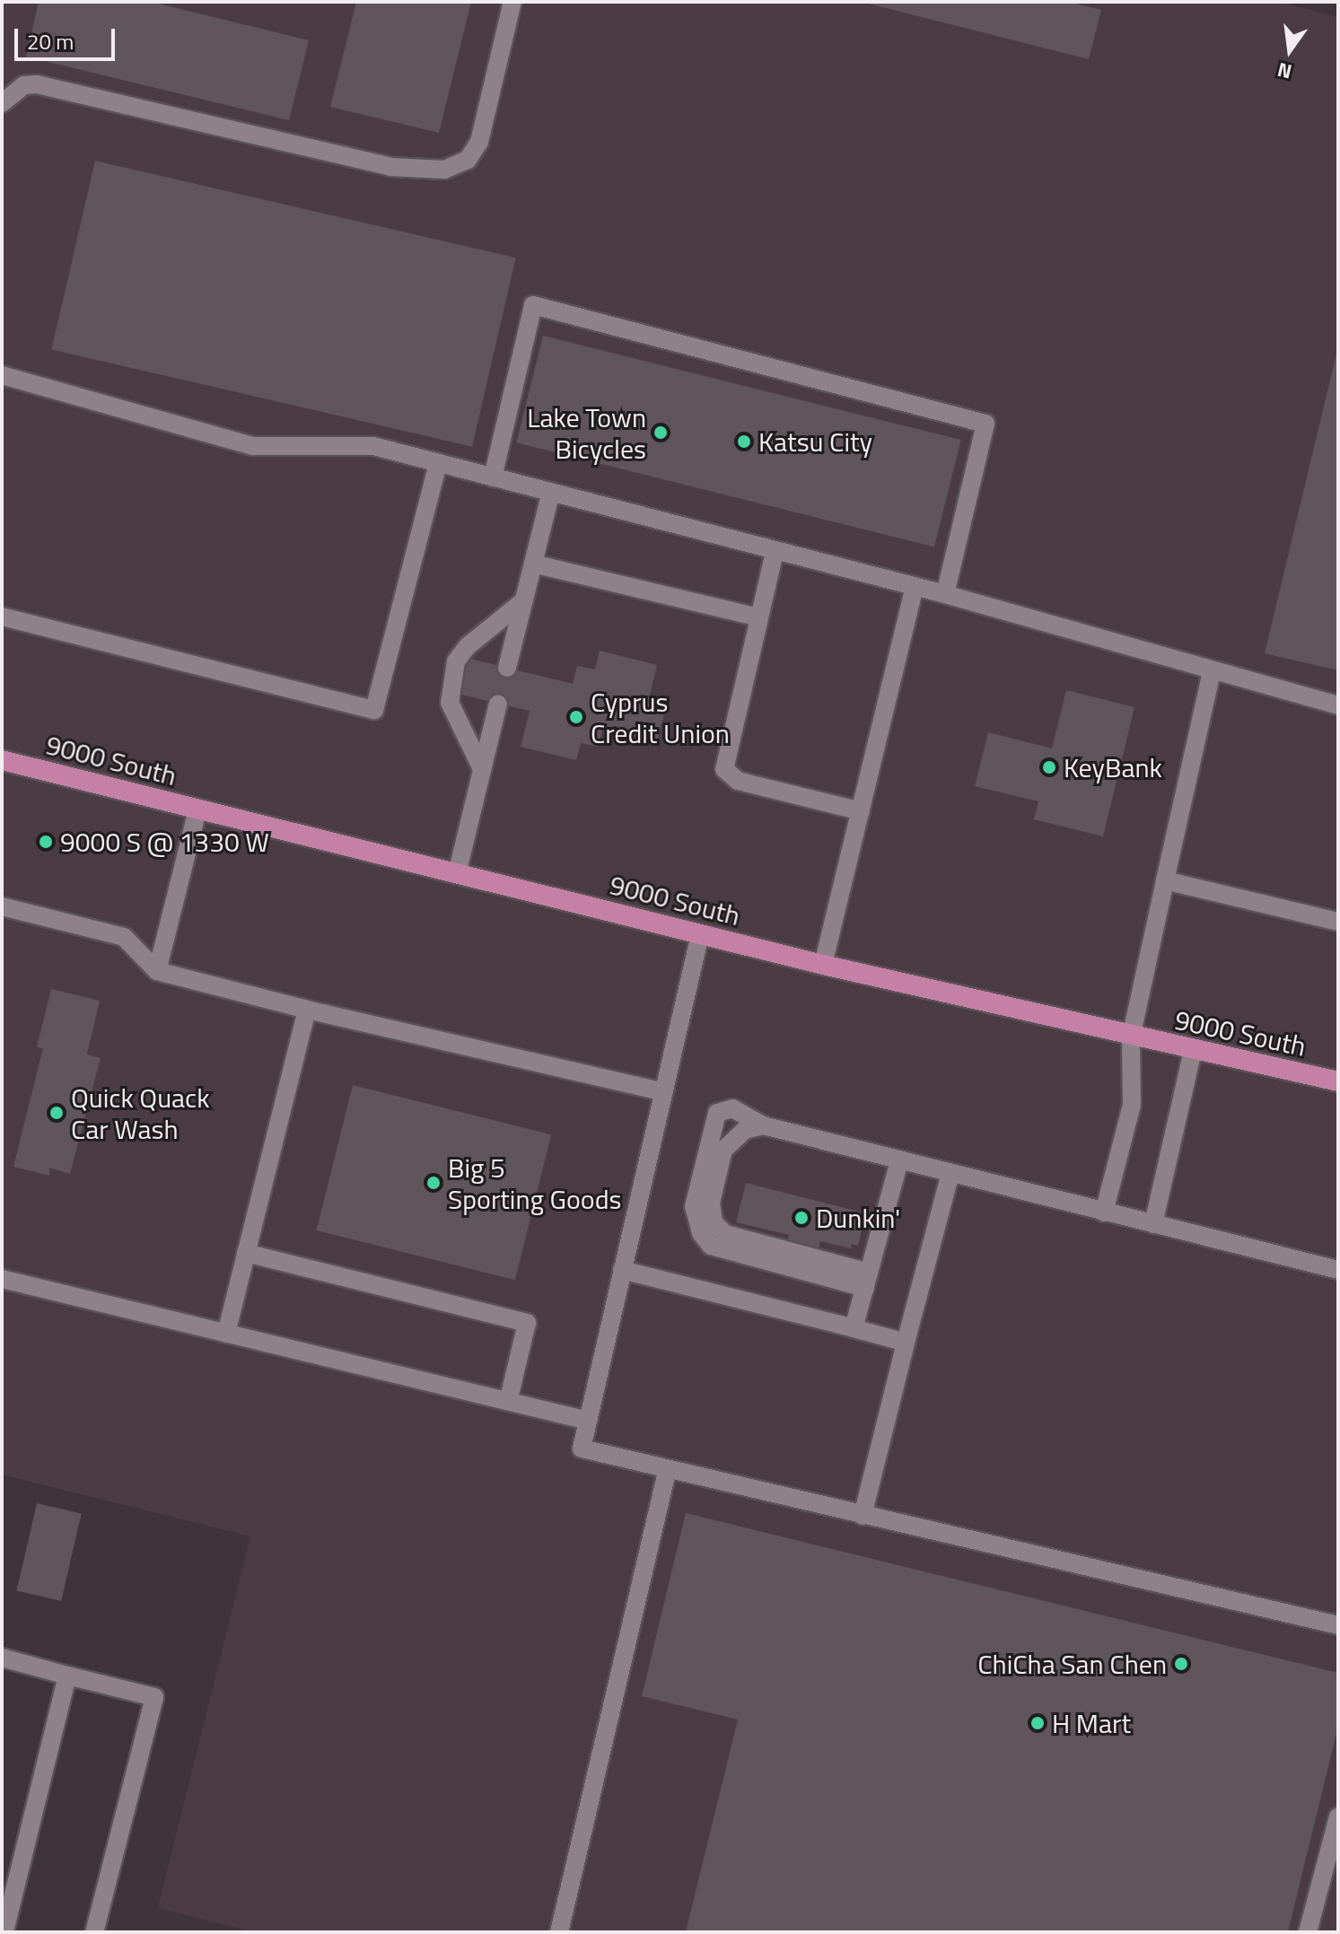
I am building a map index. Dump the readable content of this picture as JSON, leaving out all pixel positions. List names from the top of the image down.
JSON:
{
  "streets": {
    "main road": ["9000 South"]
  },
  "places": [
    "Lake Town Bicycles",
    "Katsu City",
    "Cyprus Credit Union",
    "KeyBank",
    "9000 S @ 1330 W",
    "Quick Quack Car Wash",
    "Big 5 Sporting Goods",
    "Dunkin'",
    "ChiCha San Chen",
    "H Mart"
  ],
  "scale_bar": "20 m",
  "north": "bottom"
}
